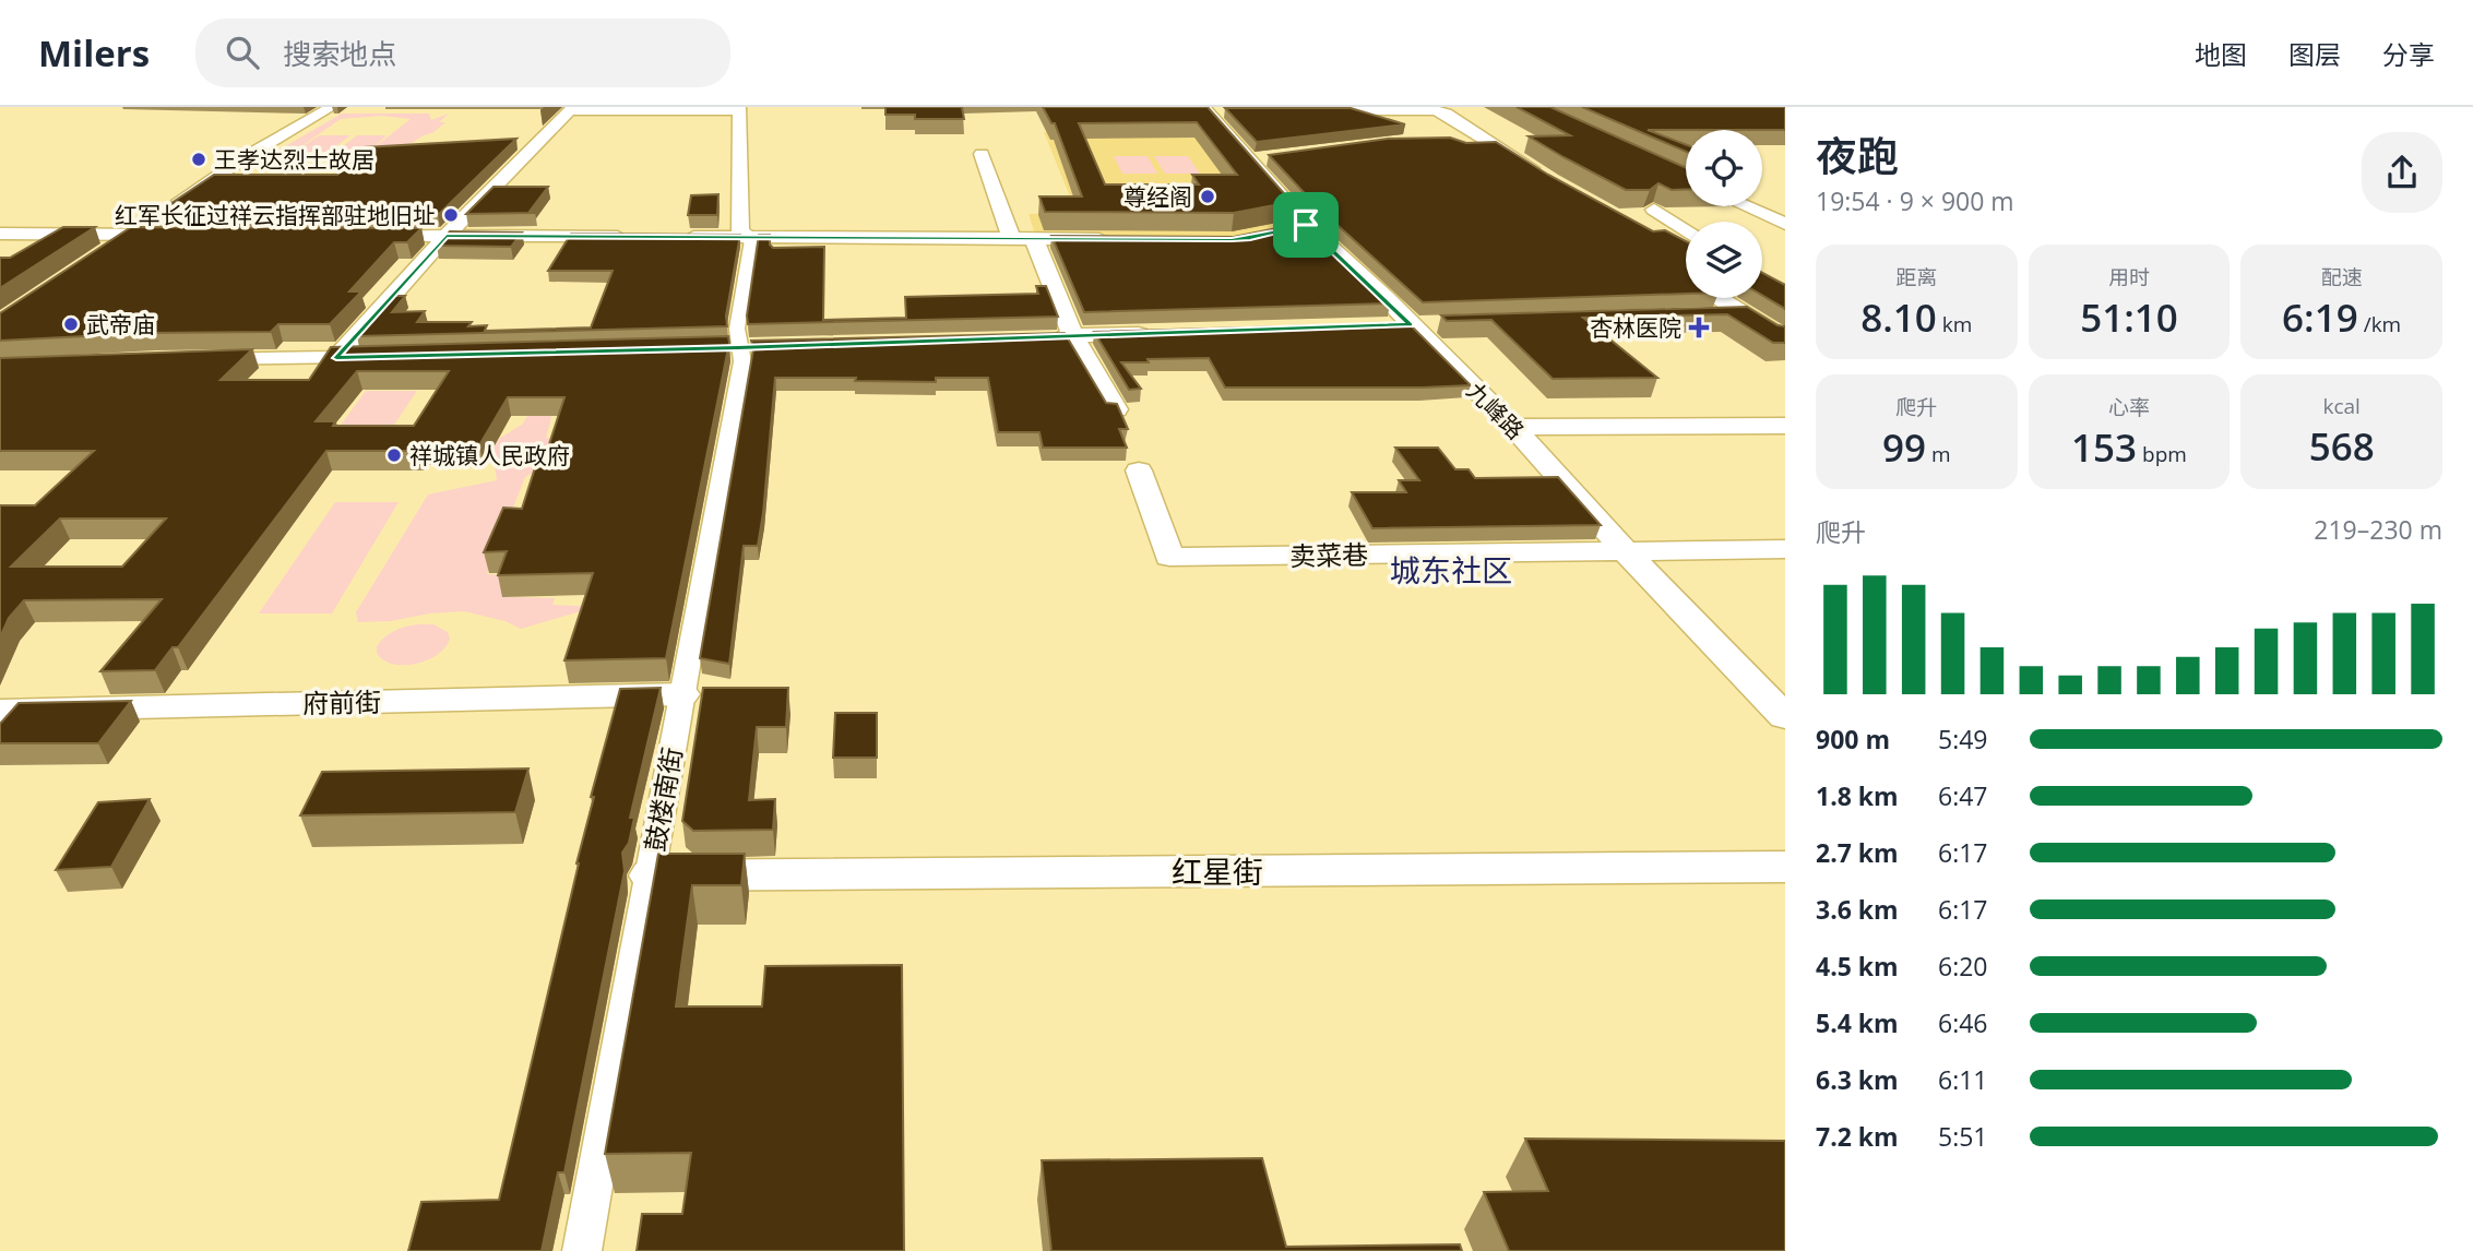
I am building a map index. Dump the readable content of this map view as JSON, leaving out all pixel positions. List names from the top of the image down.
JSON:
{
  "streets": {
    "street": [
      "九峰路",
      "卖菜巷",
      "府前街",
      "鼓楼南街",
      "红星街"
    ]
  },
  "crossings": [
    ["九峰路", "卖菜巷"],
    ["府前街", "鼓楼南街"],
    ["鼓楼南街", "红星街"]
  ],
  "districts": ["城东社区"],
  "places": {
    "other": [
      "王孝达烈士故居",
      "尊经阁",
      "红军长征过祥云指挥部驻地旧址",
      "武帝庙",
      "祥城镇人民政府"
    ],
    "health": ["杏林医院"]
  },
  "page": {
    "header": "Milers",
    "search": "搜索地点",
    "nav": ["地图", "图层", "分享"],
    "heading": ["夜跑", "19:54 · 9 × 900 m"],
    "stats": [
      ["距离", "8.10 km"],
      ["用时", "51:10"],
      ["配速", "6:19 /km"],
      ["爬升", "99 m"],
      ["心率", "153 bpm"],
      ["kcal", "568"]
    ],
    "chart": ["爬升", "219–230 m"],
    "list": [
      {
        "name": "900 m",
        "note": "5:49"
      },
      {
        "name": "1.8 km",
        "note": "6:47"
      },
      {
        "name": "2.7 km",
        "note": "6:17"
      },
      {
        "name": "3.6 km",
        "note": "6:17"
      },
      {
        "name": "4.5 km",
        "note": "6:20"
      },
      {
        "name": "5.4 km",
        "note": "6:46"
      },
      {
        "name": "6.3 km",
        "note": "6:11"
      },
      {
        "name": "7.2 km",
        "note": "5:51"
      }
    ]
  }
}
